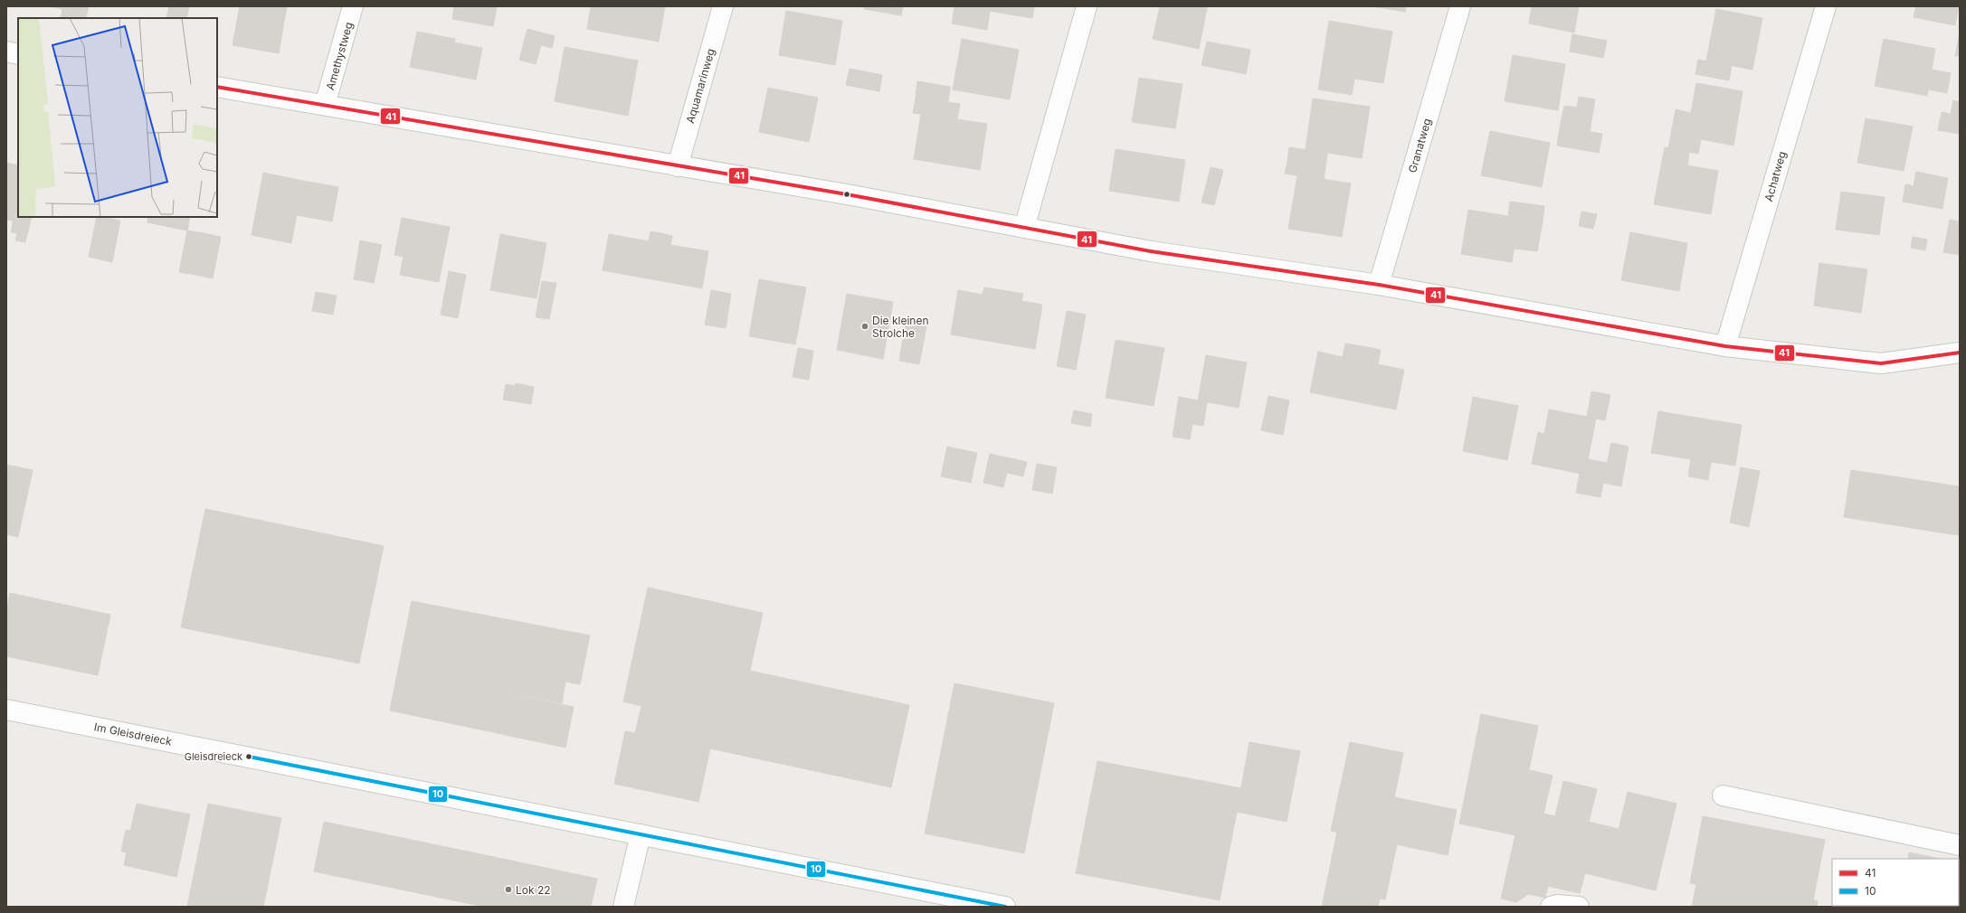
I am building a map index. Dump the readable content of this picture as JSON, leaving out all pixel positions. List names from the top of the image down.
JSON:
{
  "streets": {
    "street": [
      "Amethystweg",
      "Aquamarinweg",
      "Granatweg",
      "Achatweg",
      "Im Gleisdreieck"
    ]
  },
  "places": ["Die kleinen Strolche", "Gleisdreieck", "Lok 22"],
  "lines": ["transit line 41", "transit line 10"],
  "legend": ["41", "10"]
}
